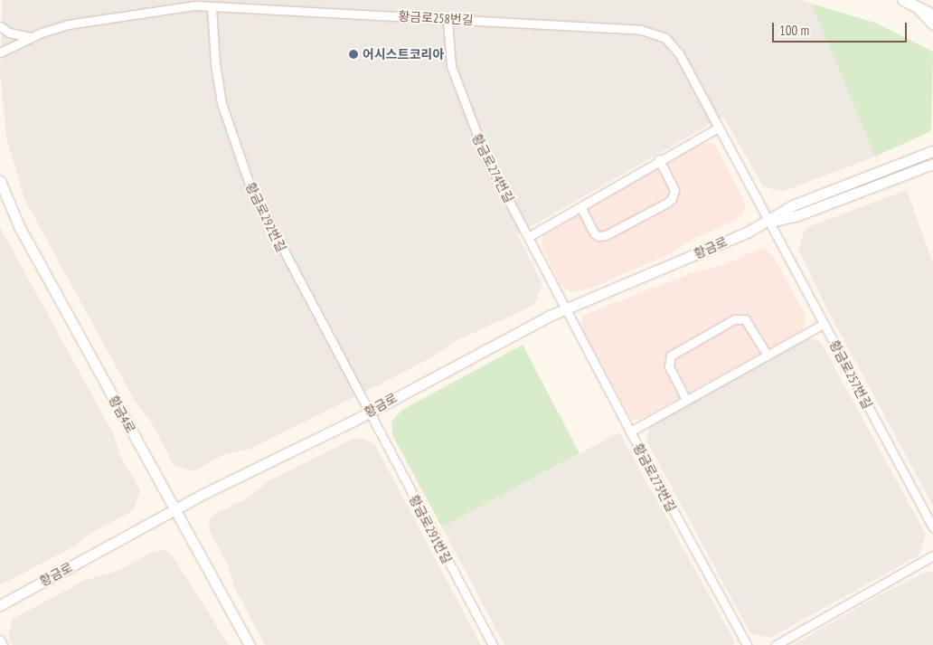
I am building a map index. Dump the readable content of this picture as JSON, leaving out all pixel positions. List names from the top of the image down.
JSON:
{
  "streets": {
    "street": [
      "황금로258번길",
      "황금로274번길",
      "황금로292번길",
      "황금로",
      "황금로257번길",
      "황금4로",
      "황금로273번길",
      "황금로291번길"
    ]
  },
  "crossings": [
    ["황금로258번길", "황금로274번길"],
    ["황금로258번길", "황금로292번길"],
    ["황금로258번길", "황금로"],
    ["황금로258번길", "황금로257번길"],
    ["황금로274번길", "황금로"],
    ["황금로274번길", "황금로273번길"],
    ["황금로292번길", "황금로"],
    ["황금로292번길", "황금로291번길"],
    ["황금로", "황금로257번길"],
    ["황금로", "황금4로"],
    ["황금로", "황금로273번길"],
    ["황금로", "황금로291번길"]
  ],
  "places": ["어시스트코리아"],
  "scale_bar": "100 m"
}
